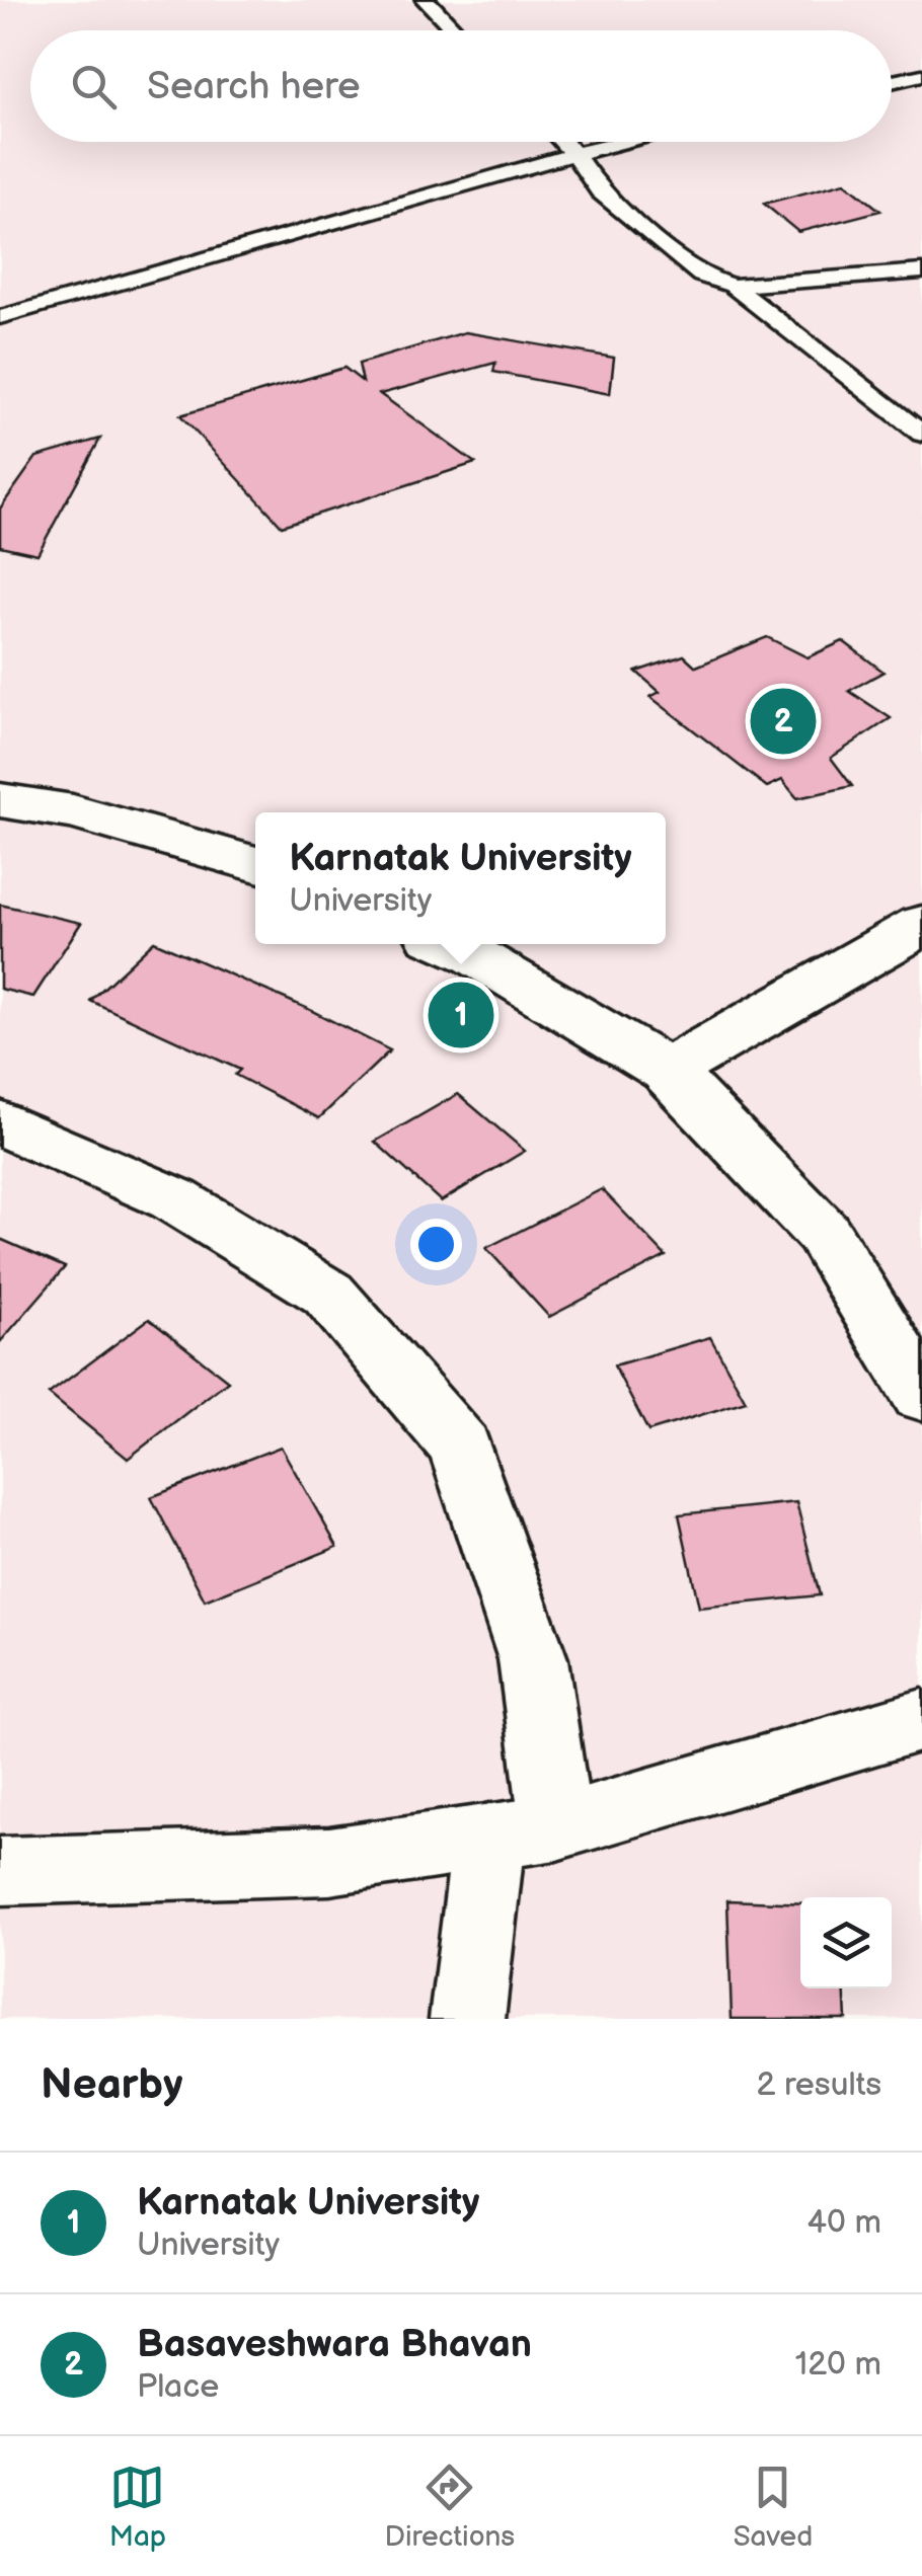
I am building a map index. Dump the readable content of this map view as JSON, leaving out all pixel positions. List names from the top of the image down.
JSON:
{
  "page": {
    "search": "Search here",
    "pins": ["2", "1"],
    "popup": ["Karnatak University", "University"],
    "heading": ["Nearby", "2 results"],
    "list": [
      {
        "mark": "1",
        "name": "Karnatak University",
        "note": "University",
        "value": "40 m"
      },
      {
        "mark": "2",
        "name": "Basaveshwara Bhavan",
        "note": "Place",
        "value": "120 m"
      }
    ],
    "nav": ["Map", "Directions", "Saved"]
  }
}
